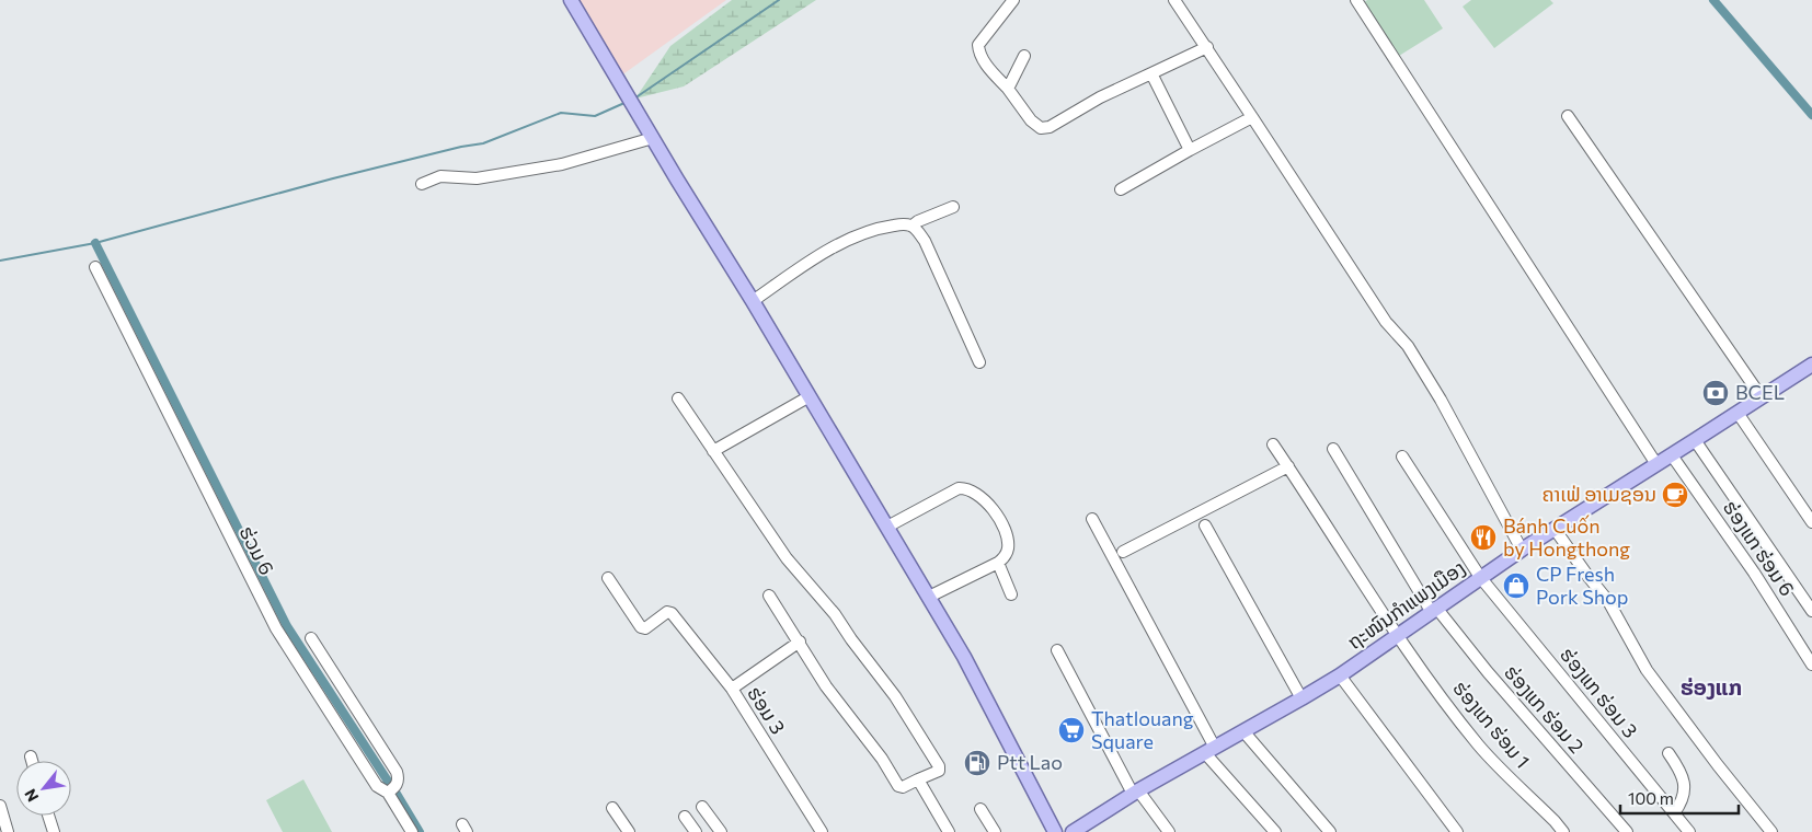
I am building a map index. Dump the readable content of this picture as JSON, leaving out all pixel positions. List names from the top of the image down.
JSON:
{
  "streets": {
    "main road": ["ຖະໜົນກຳແພງເມືອງ"],
    "street": [
      "ຮ່ອງແກ ຮ່ອມ 6",
      "ຮ່ວມ 6",
      "ຮ່ອງແກ ຮ່ອມ 3",
      "ຮ່ອງແກ ຮ່ອມ 2",
      "ຮ່ອມ 3",
      "ຮ່ອງແກ ຮ່ອມ 1"
    ]
  },
  "crossings": [
    ["ຮ່ອງແກ ຮ່ອມ 6", "ຖະໜົນກຳແພງເມືອງ"],
    ["ຖະໜົນກຳແພງເມືອງ", "ຮ່ອງແກ ຮ່ອມ 3"],
    ["ຖະໜົນກຳແພງເມືອງ", "ຮ່ອງແກ ຮ່ອມ 2"],
    ["ຖະໜົນກຳແພງເມືອງ", "ຮ່ອງແກ ຮ່ອມ 1"]
  ],
  "districts": ["ຮ່ອງແກ"],
  "places": {
    "bank": ["BCEL"],
    "cafe": ["ຄາເຟ່ ອາເມຊອນ"],
    "restaurant": ["Bánh Cuốn by Hongthong"],
    "shop": ["CP Fresh Pork Shop"],
    "supermarket": ["Thatlouang Square"],
    "fuel station": ["Ptt Lao"]
  },
  "scale_bar": "100 m",
  "north": "bottom left"
}
